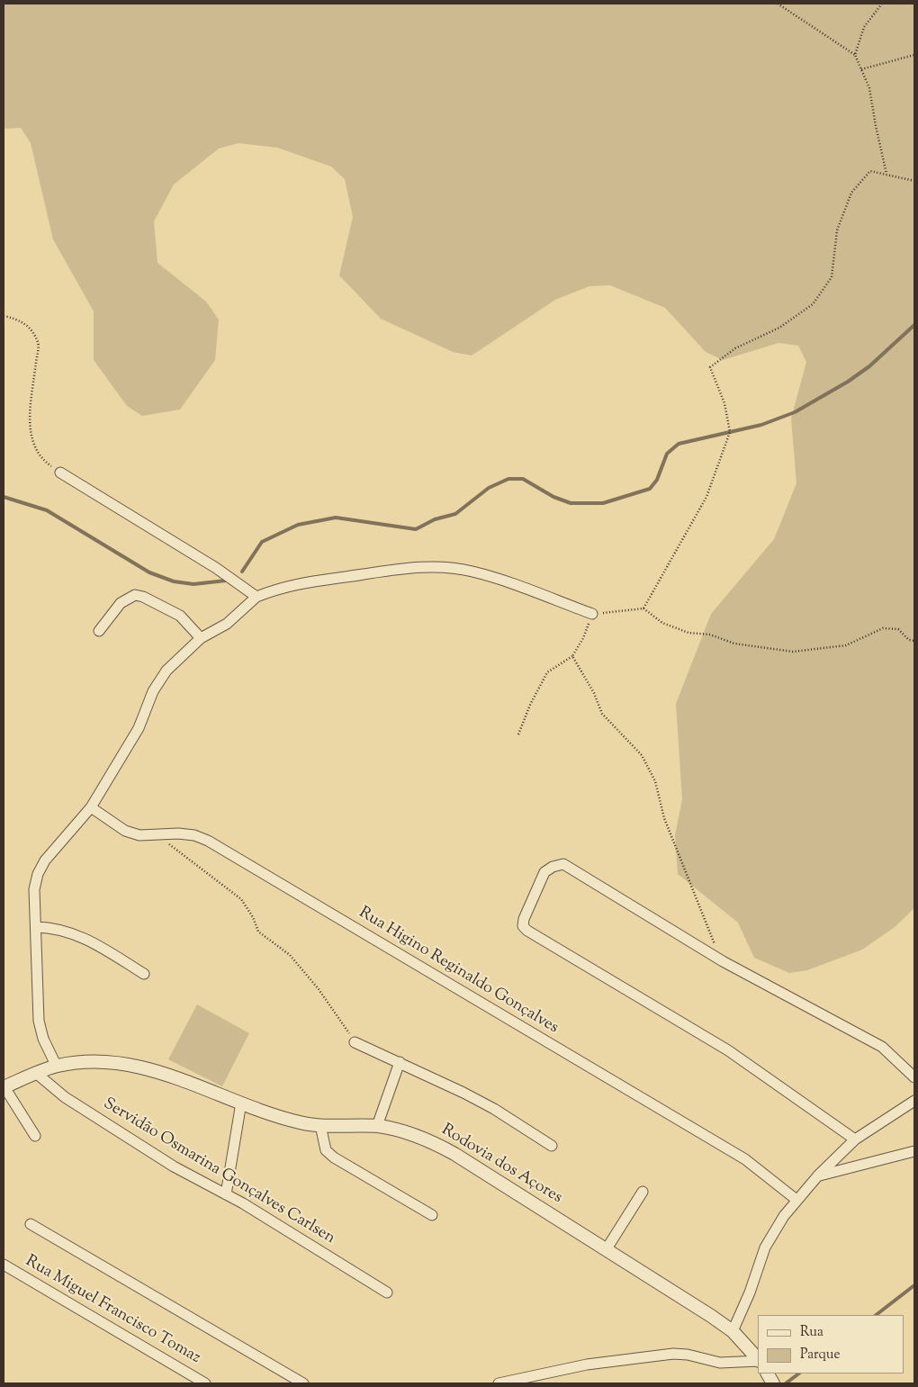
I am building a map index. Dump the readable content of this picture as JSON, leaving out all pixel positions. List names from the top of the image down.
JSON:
{
  "streets": {
    "street": [
      "Rua Higino Reginaldo Gonçalves",
      "Rodovia dos Açores",
      "Servidão Osmarina Gonçalves Carlsen",
      "Rua Miguel Francisco Tomaz"
    ]
  },
  "crossings": [
    ["Rodovia dos Açores", "Servidão Osmarina Gonçalves Carlsen"]
  ],
  "legend": ["Rua", "Parque"]
}
